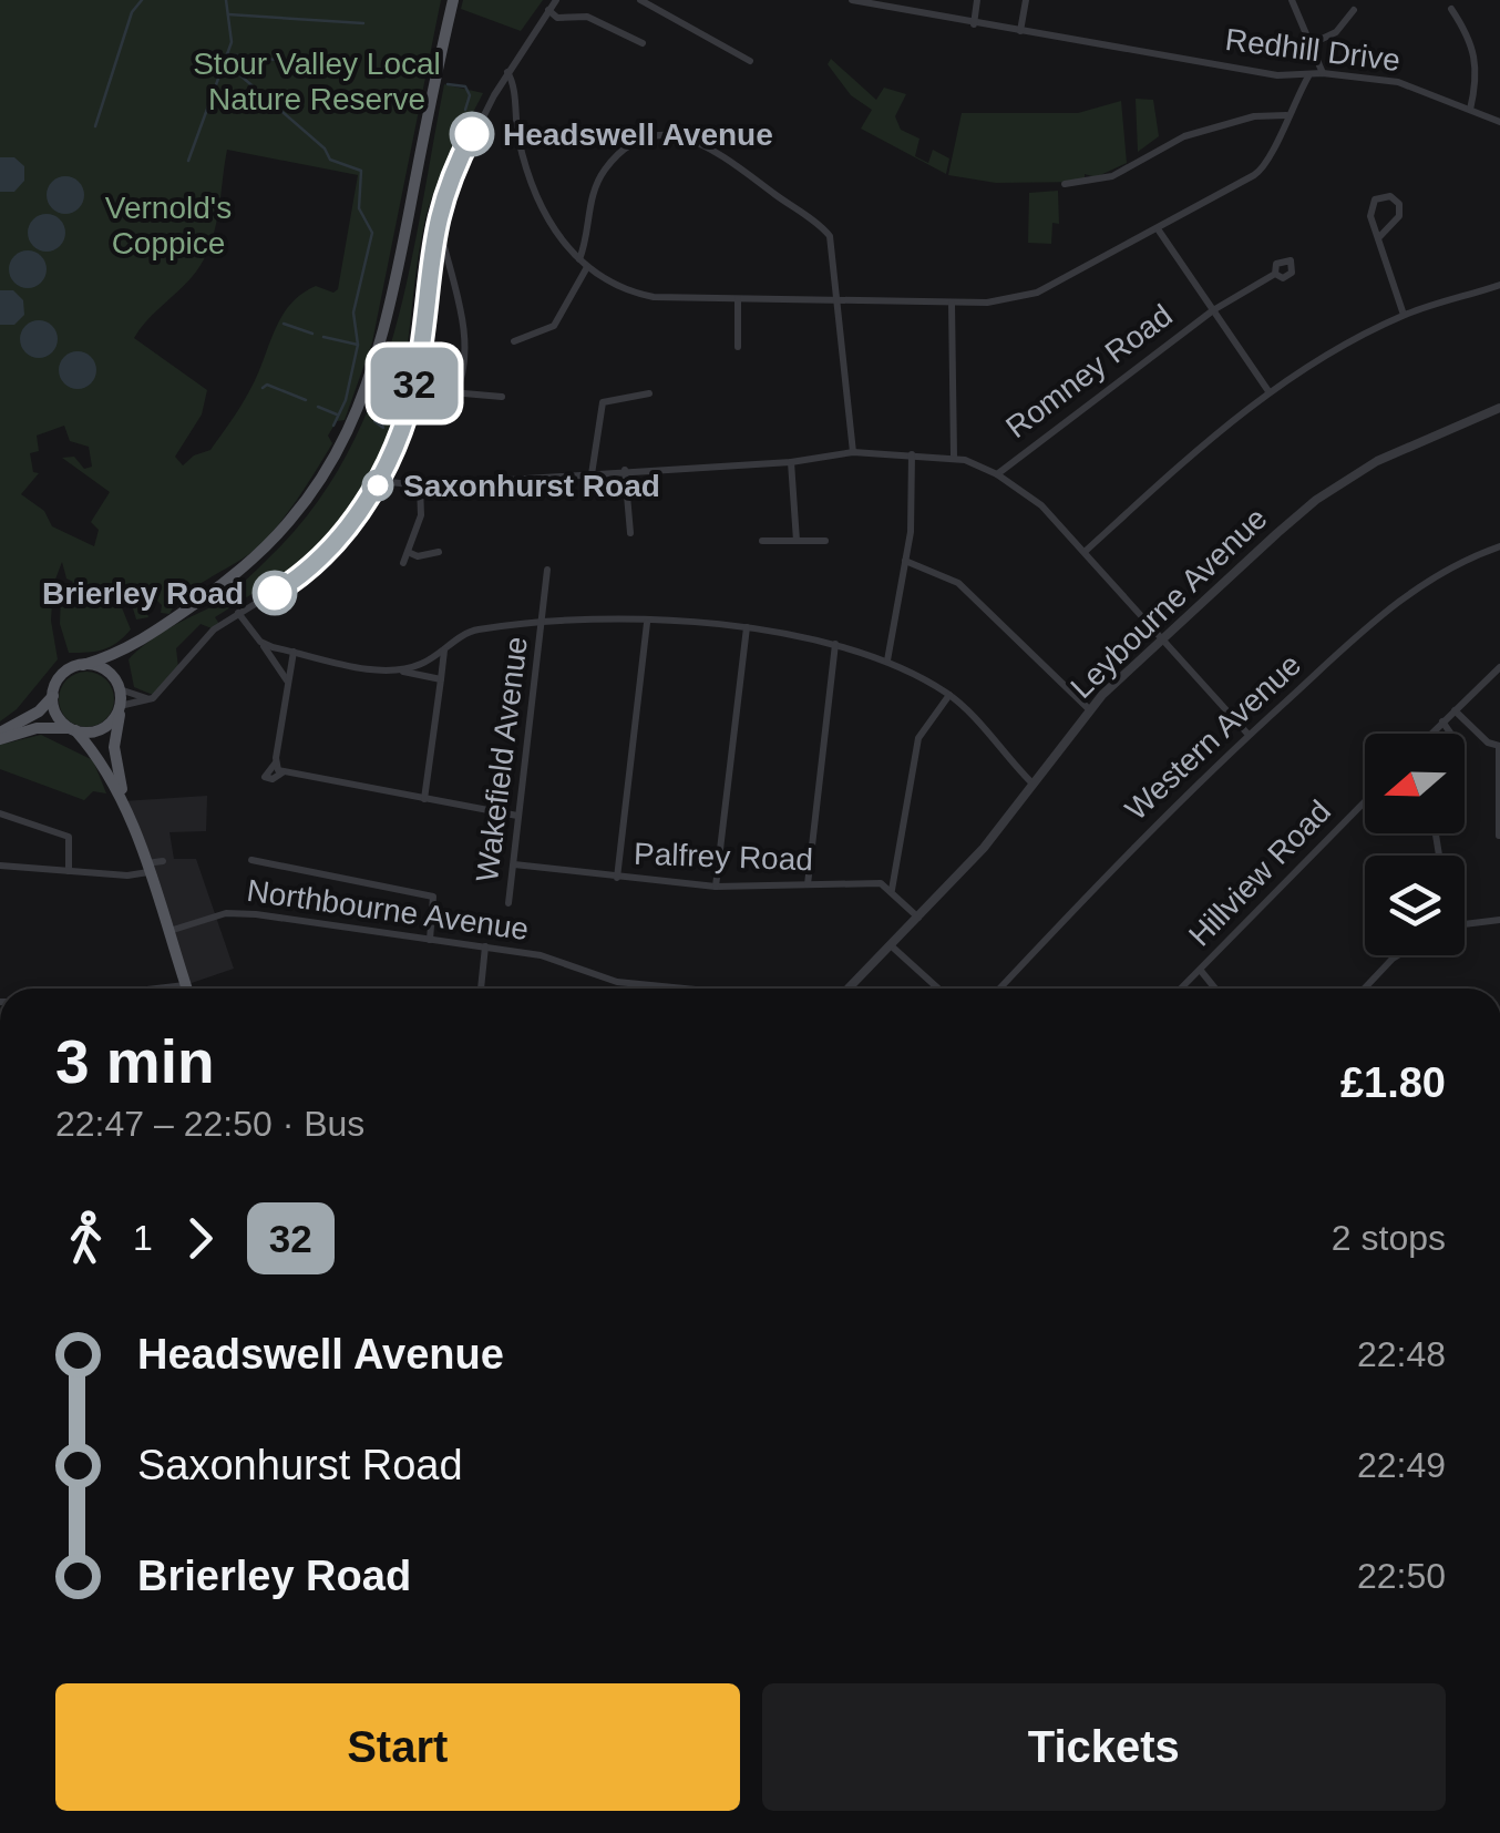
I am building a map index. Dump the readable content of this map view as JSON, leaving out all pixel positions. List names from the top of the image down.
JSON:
{
  "streets": {
    "street": [
      "Redhill Drive",
      "Romney Road",
      "Leybourne Avenue",
      "Western Avenue",
      "Wakefield Avenue",
      "Palfrey Road",
      "Hillview Road",
      "Northbourne Avenue"
    ]
  },
  "crossings": [
    ["Wakefield Avenue", "Palfrey Road"]
  ],
  "parks": ["Stour Valley Local Nature Reserve", "Vernold's Coppice"],
  "places": ["Headswell Avenue", "Saxonhurst Road", "Brierley Road"],
  "lines": ["bus line 32"],
  "north": "left",
  "page": {
    "on_map": "32",
    "heading": ["3 min", "22:47 – 22:50 · Bus", "£1.80"],
    "legs": ["1", "32", "2 stops"],
    "list": [
      {
        "name": "Headswell Avenue",
        "value": "22:48"
      },
      {
        "name": "Saxonhurst Road",
        "value": "22:49"
      },
      {
        "name": "Brierley Road",
        "value": "22:50"
      }
    ],
    "buttons": ["Start", "Tickets"]
  }
}
